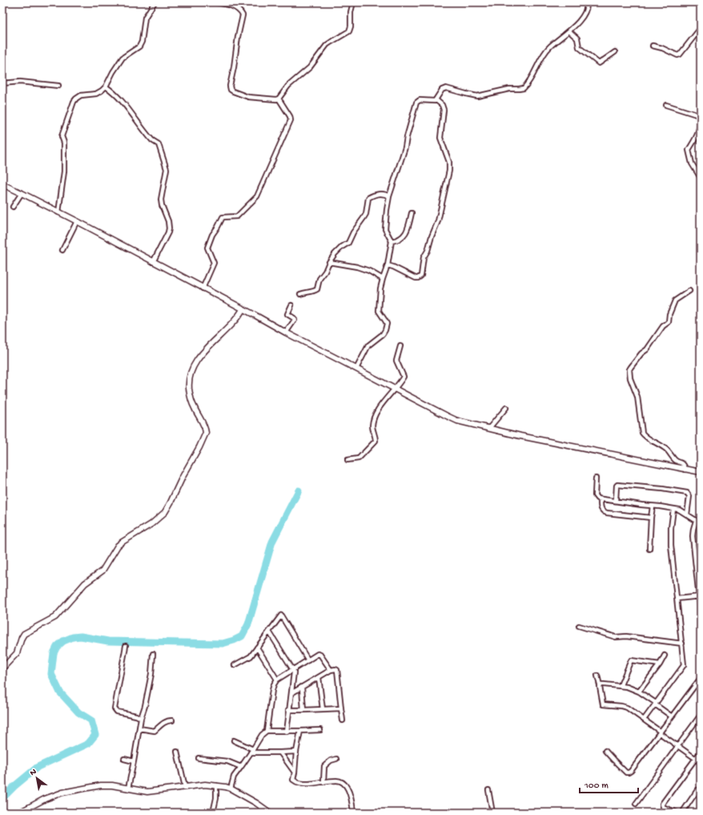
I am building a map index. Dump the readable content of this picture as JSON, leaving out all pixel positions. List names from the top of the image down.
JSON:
{
  "scale_bar": "100 m",
  "north": "top left"
}
